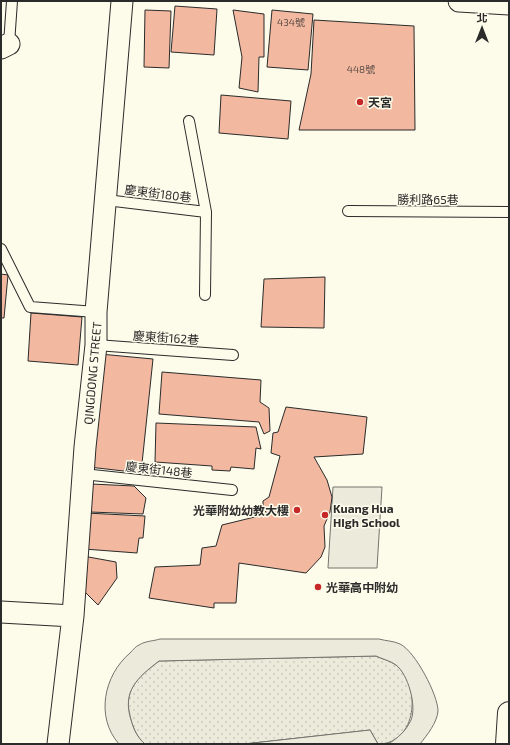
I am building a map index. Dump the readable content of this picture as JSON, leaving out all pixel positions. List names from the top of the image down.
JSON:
{
  "streets": {
    "street": ["QINGDONG STREET"],
    "lane": [
      "慶東街180巷",
      "勝利路65巷",
      "慶東街162巷",
      "慶東街148巷"
    ]
  },
  "crossings": [
    ["慶東街180巷", "QINGDONG STREET"],
    ["慶東街162巷", "QINGDONG STREET"],
    ["QINGDONG STREET", "慶東街148巷"]
  ],
  "places": [
    "天宮",
    "光華附幼幼教大樓",
    "Kuang Hua HIgh School",
    "光華高中附幼"
  ],
  "house_numbers": ["434號", "448號"],
  "north": "top"
}
